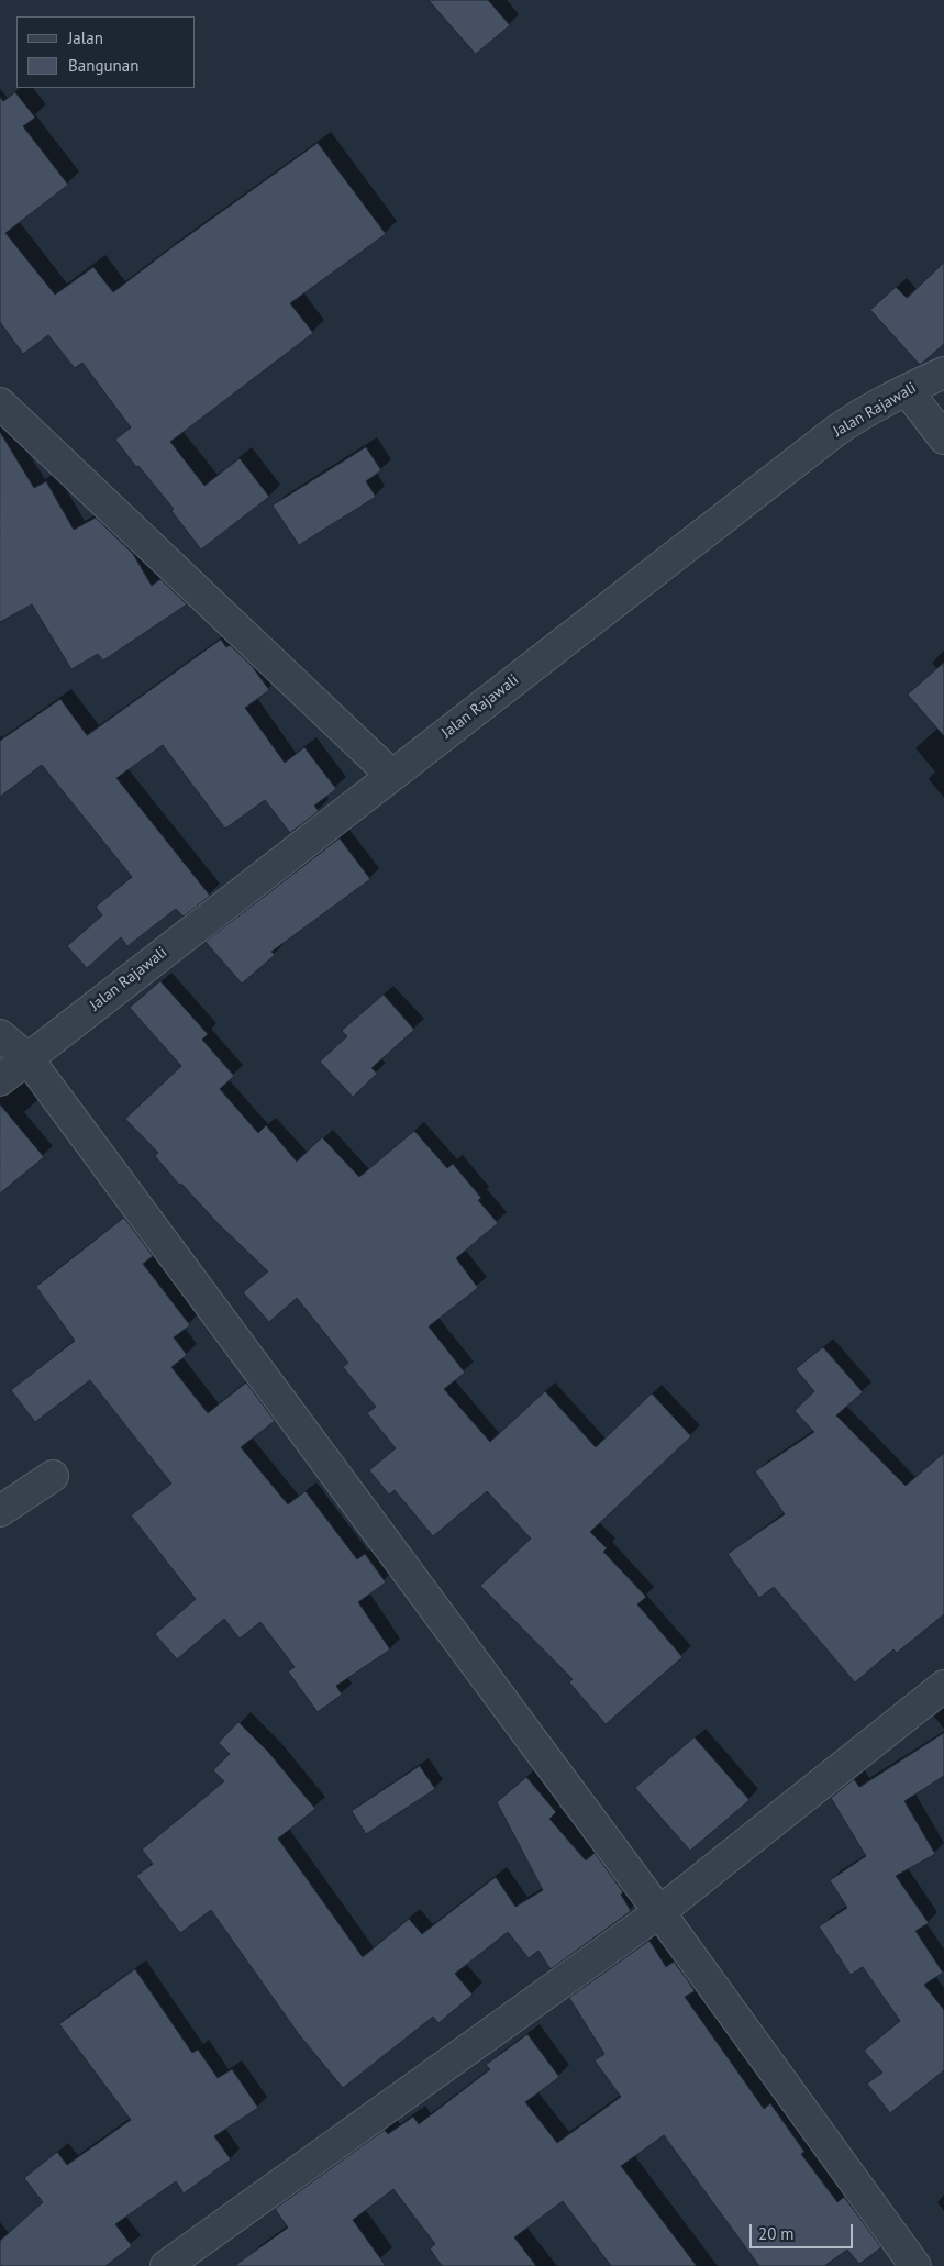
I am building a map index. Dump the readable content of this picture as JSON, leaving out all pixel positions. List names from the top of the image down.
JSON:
{
  "streets": {
    "street": ["Jalan Rajawali"]
  },
  "legend": ["Jalan", "Bangunan"],
  "scale_bar": "20 m"
}
